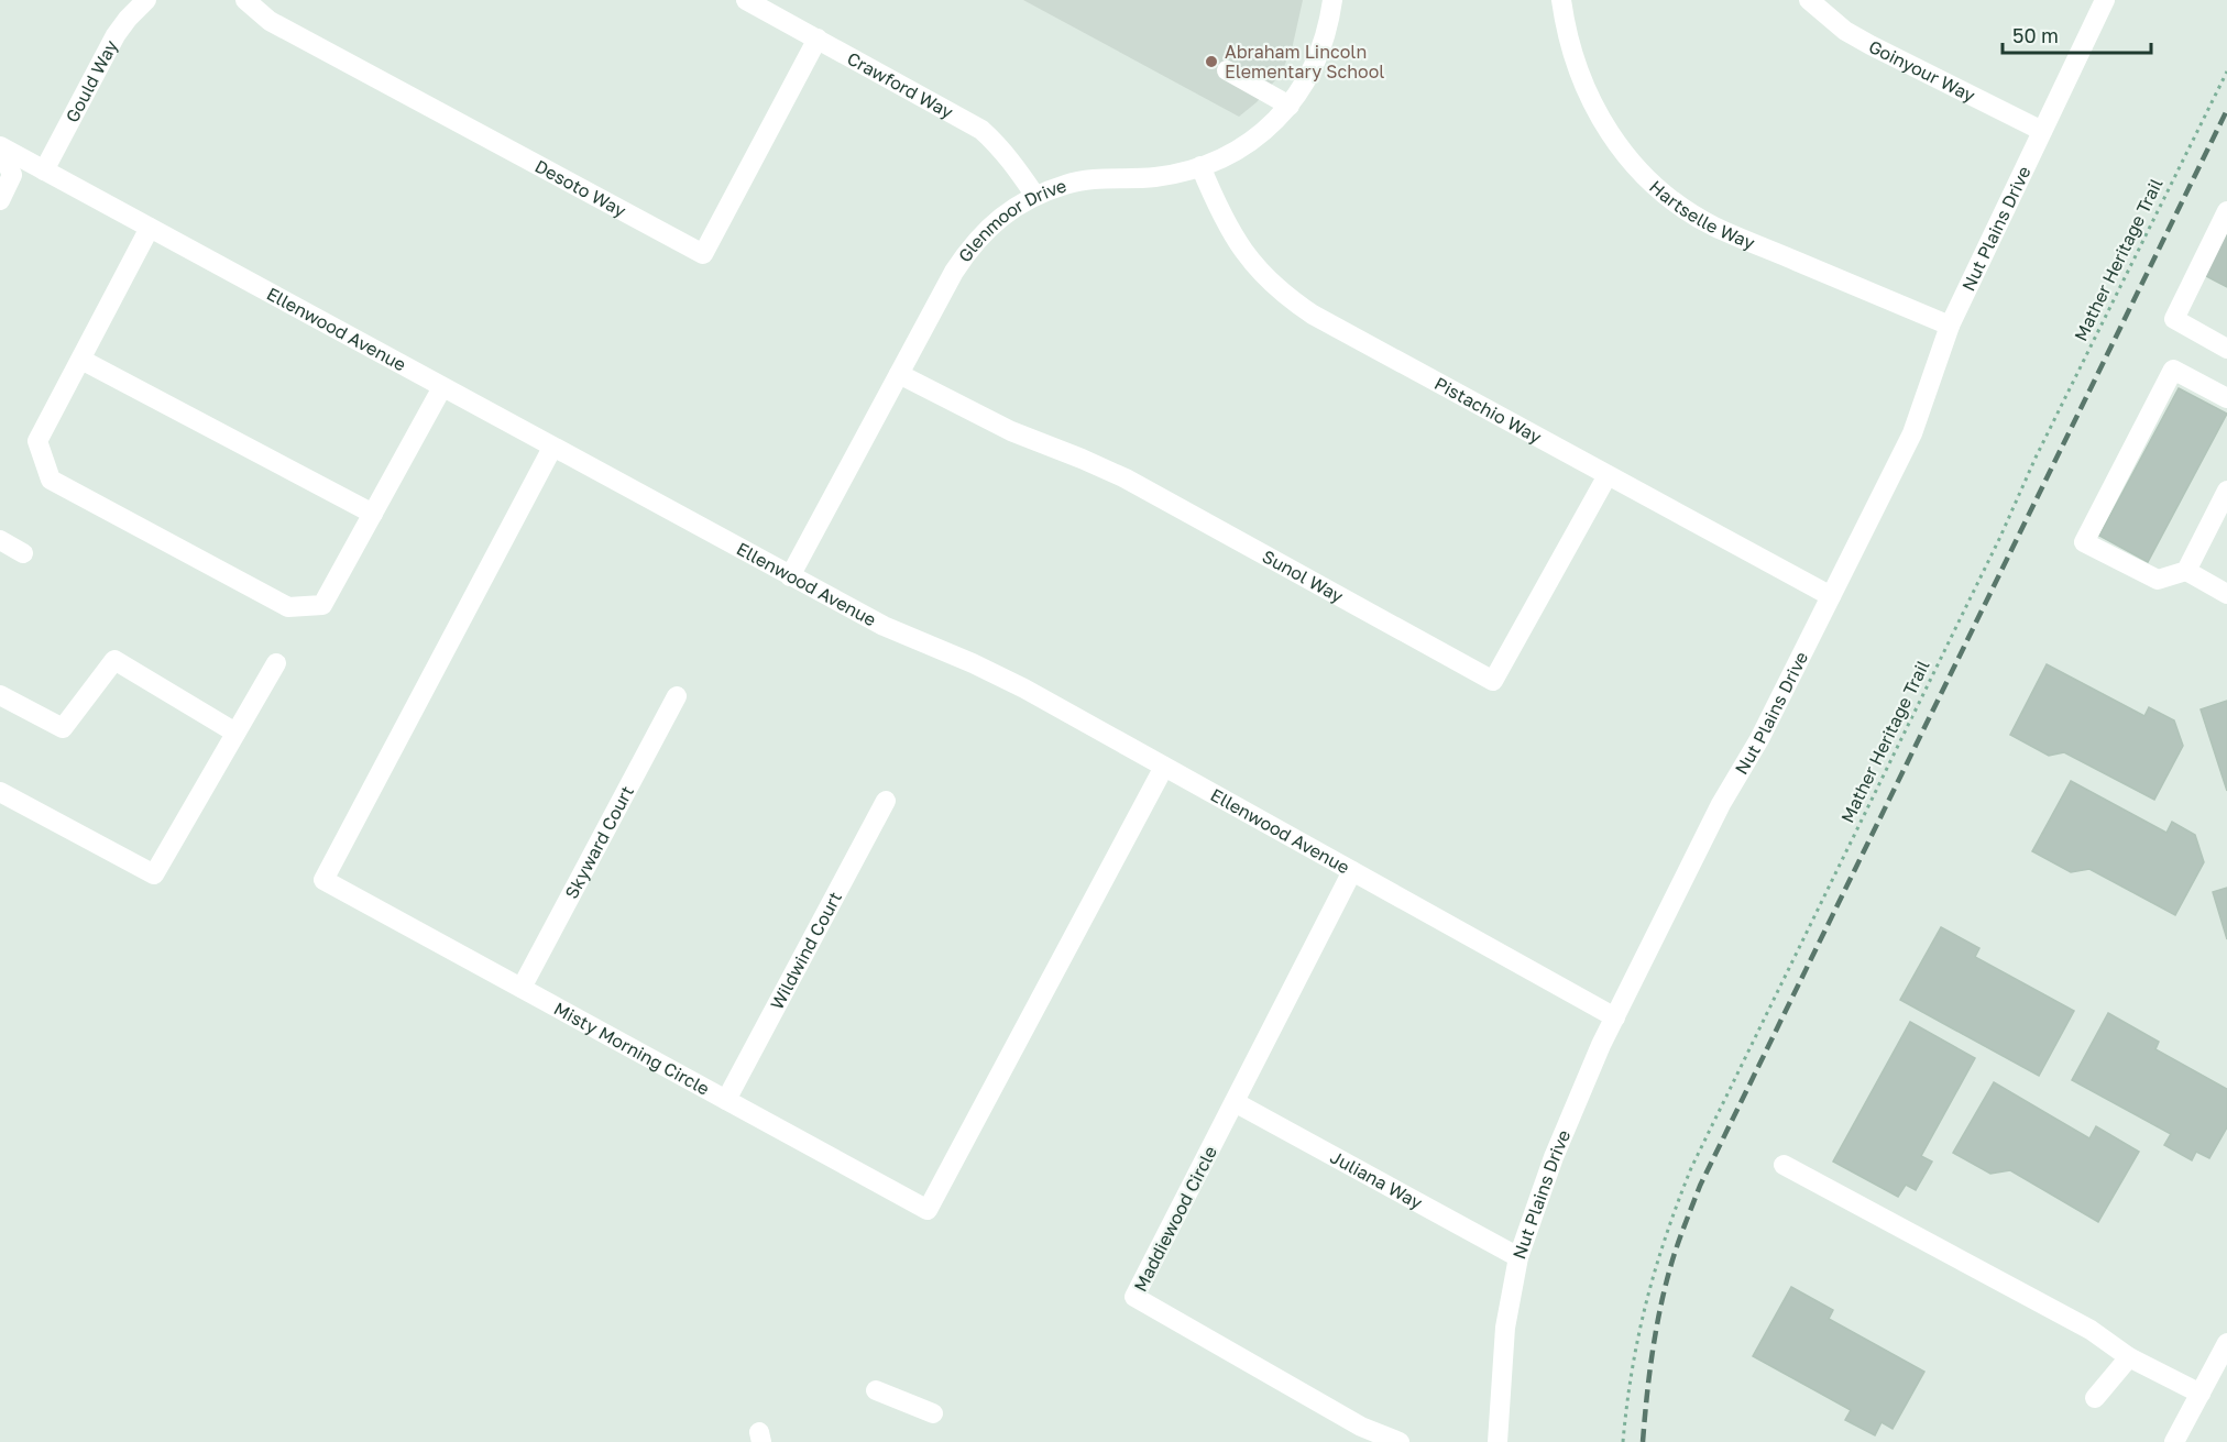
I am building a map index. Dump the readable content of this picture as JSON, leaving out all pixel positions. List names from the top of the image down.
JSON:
{
  "streets": {
    "street": [
      "Goinyour Way",
      "Gould Way",
      "Crawford Way",
      "Desoto Way",
      "Hartselle Way",
      "Glenmoor Drive",
      "Nut Plains Drive",
      "Ellenwood Avenue",
      "Pistachio Way",
      "Sunol Way",
      "Skyward Court",
      "Wildwind Court",
      "Misty Morning Circle",
      "Juliana Way",
      "Maddiewood Circle"
    ],
    "path": ["Mather Heritage Trail"]
  },
  "crossings": [
    ["Goinyour Way", "Nut Plains Drive"],
    ["Gould Way", "Ellenwood Avenue"],
    ["Crawford Way", "Desoto Way"],
    ["Crawford Way", "Glenmoor Drive"],
    ["Hartselle Way", "Nut Plains Drive"],
    ["Glenmoor Drive", "Ellenwood Avenue"],
    ["Glenmoor Drive", "Pistachio Way"],
    ["Glenmoor Drive", "Sunol Way"],
    ["Nut Plains Drive", "Ellenwood Avenue"],
    ["Nut Plains Drive", "Pistachio Way"],
    ["Nut Plains Drive", "Juliana Way"],
    ["Ellenwood Avenue", "Misty Morning Circle"],
    ["Ellenwood Avenue", "Maddiewood Circle"],
    ["Pistachio Way", "Sunol Way"],
    ["Skyward Court", "Misty Morning Circle"],
    ["Wildwind Court", "Misty Morning Circle"],
    ["Juliana Way", "Maddiewood Circle"]
  ],
  "places": ["Abraham Lincoln Elementary School"],
  "scale_bar": "50 m"
}
